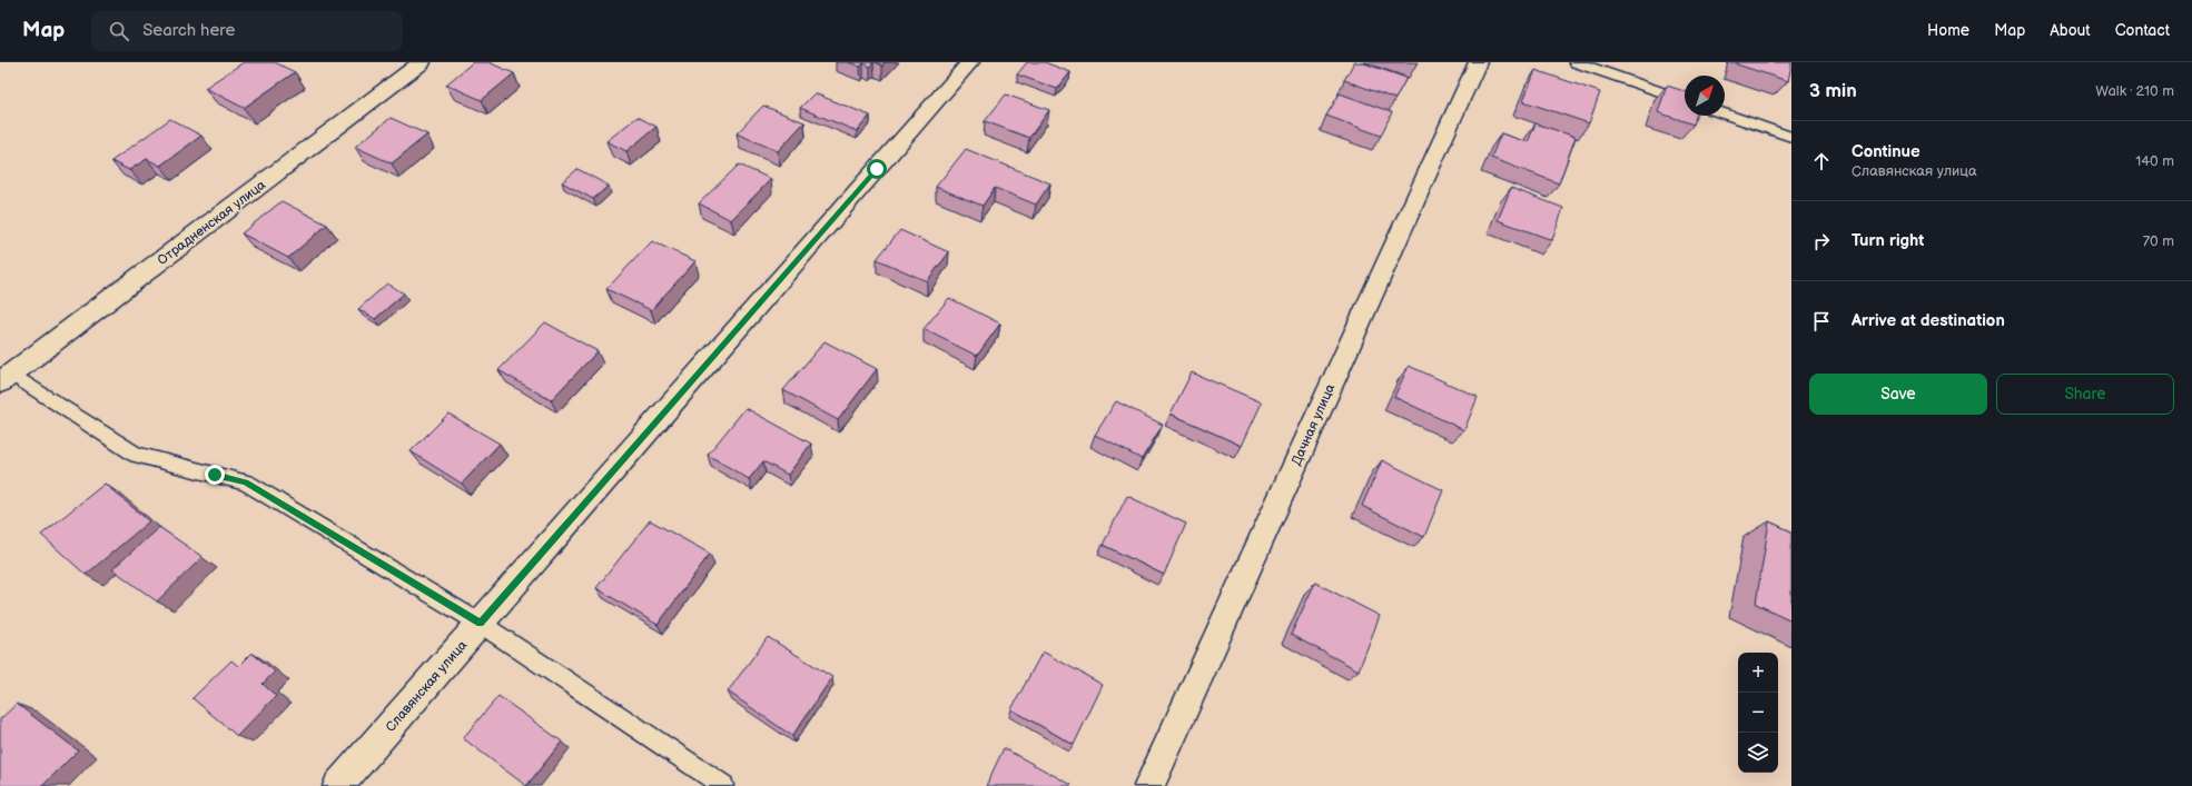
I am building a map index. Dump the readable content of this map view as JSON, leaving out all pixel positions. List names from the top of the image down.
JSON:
{
  "streets": {
    "street": ["Отрадненская улица", "Дачная улица", "Славянская улица"]
  },
  "north": "top right",
  "page": {
    "header": "Map",
    "search": "Search here",
    "nav": [
      "Home",
      "Map",
      "About",
      "Contact"
    ],
    "heading": ["3 min", "Walk · 210 m"],
    "list": [
      ["Continue", "Славянская улица", "140 m"],
      ["Turn right", "70 m"],
      "Arrive at destination"
    ],
    "buttons": ["Save", "Share"],
    "map_buttons": ["+", "−"]
  }
}
